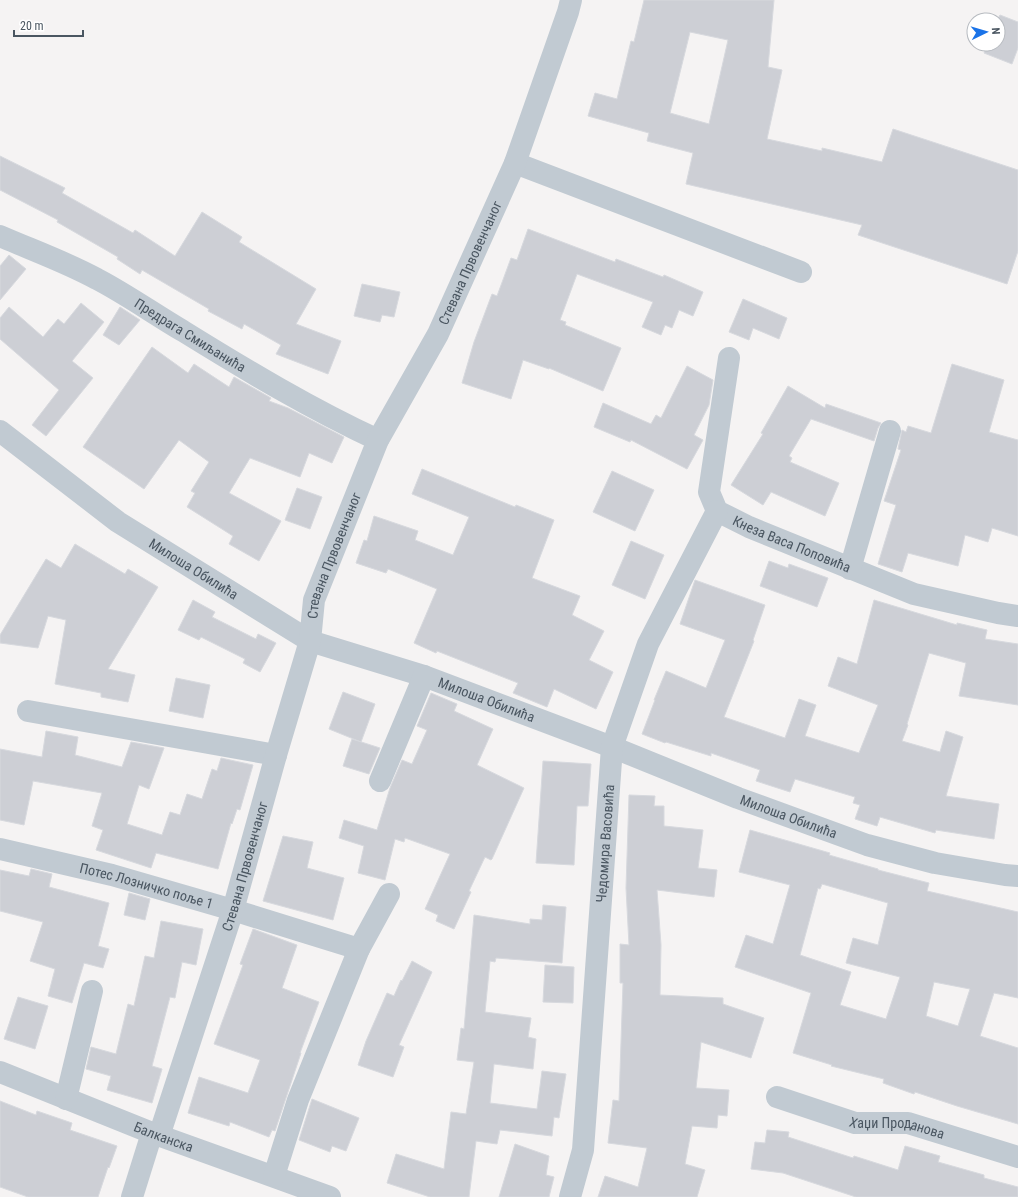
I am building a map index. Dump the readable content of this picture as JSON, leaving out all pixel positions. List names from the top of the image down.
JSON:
{
  "streets": {
    "street": [
      "Стевана Првовенчаног",
      "Предрага Смиљанића",
      "Кнеза Васа Поповића",
      "Милоша Обилића",
      "Чедомира Васовића",
      "Потес Лозничко поље 1",
      "Хаџи Проданова",
      "Балканска"
    ]
  },
  "crossings": [
    ["Стевана Првовенчаног", "Предрага Смиљанића"],
    ["Стевана Првовенчаног", "Милоша Обилића"],
    ["Стевана Првовенчаног", "Потес Лозничко поље 1"],
    ["Стевана Првовенчаног", "Балканска"],
    ["Кнеза Васа Поповића", "Чедомира Васовића"],
    ["Милоша Обилића", "Чедомира Васовића"]
  ],
  "scale_bar": "20 m",
  "north": "right"
}
